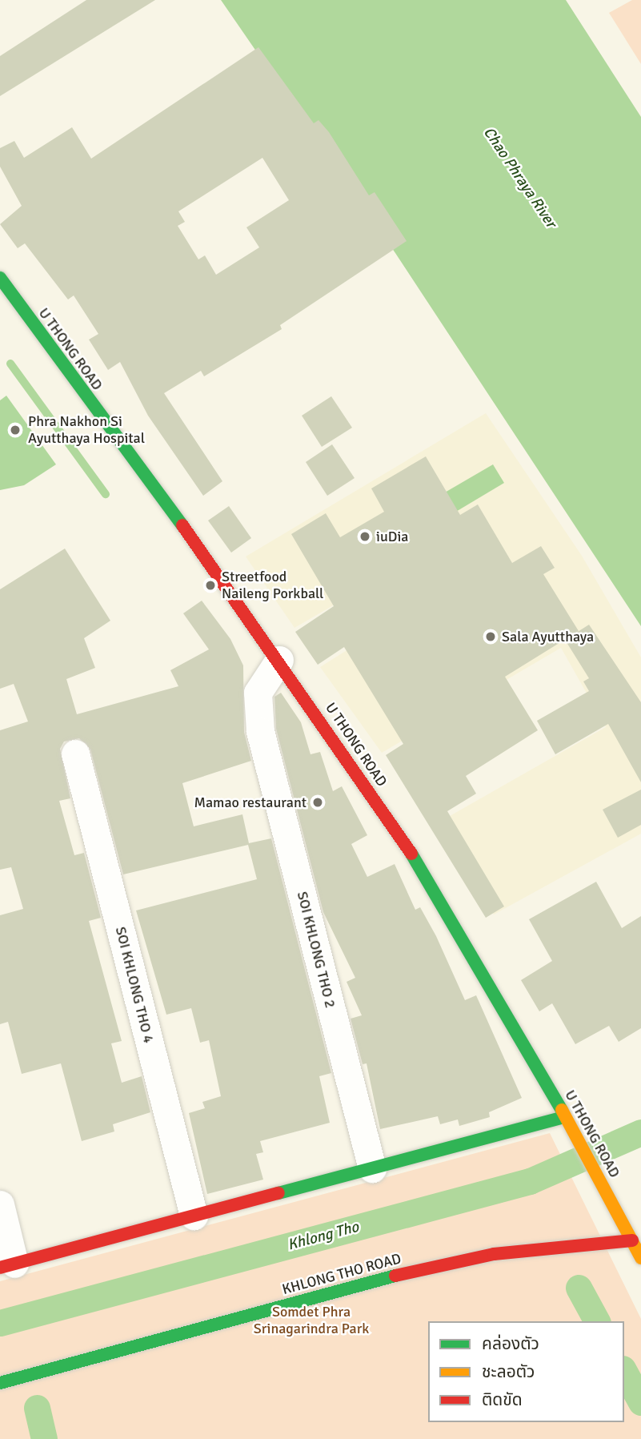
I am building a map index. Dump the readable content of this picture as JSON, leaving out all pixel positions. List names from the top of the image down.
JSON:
{
  "streets": {
    "street": [
      "U THONG ROAD",
      "SOI KHLONG THO 2",
      "SOI KHLONG THO 4",
      "KHLONG THO ROAD"
    ]
  },
  "crossings": [
    ["U THONG ROAD", "SOI KHLONG THO 2"],
    ["U THONG ROAD", "KHLONG THO ROAD"]
  ],
  "water": ["Chao Phraya River", "Khlong Tho"],
  "parks": ["Somdet Phra Srinagarindra Park"],
  "places": [
    "Phra Nakhon Si Ayutthaya Hospital",
    "iuDia",
    "Streetfood Naileng Porkball",
    "Sala Ayutthaya",
    "Mamao restaurant"
  ],
  "legend": ["คล่องตัว", "ชะลอตัว", "ติดขัด"]
}
